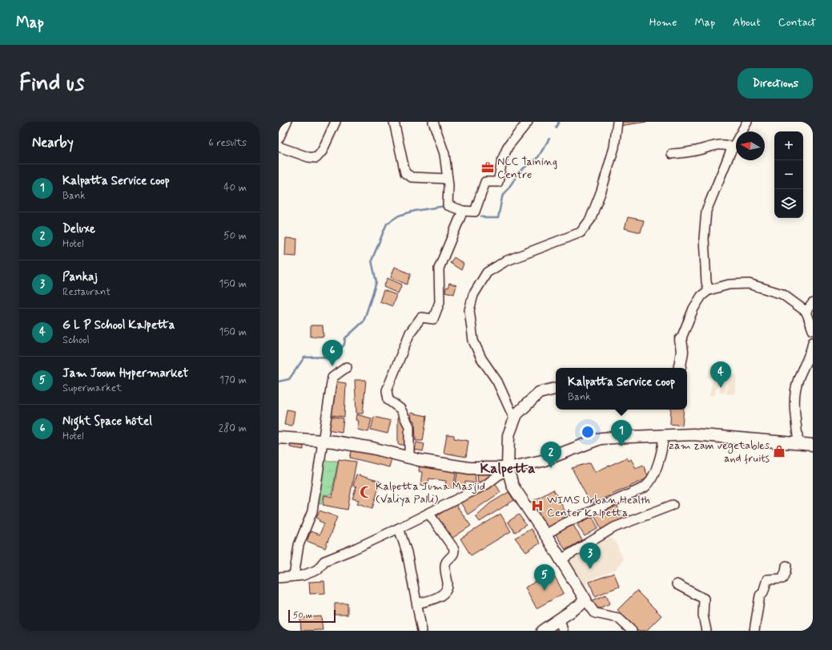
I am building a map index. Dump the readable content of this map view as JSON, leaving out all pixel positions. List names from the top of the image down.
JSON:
{
  "districts": ["Kalpetta"],
  "places": {
    "office": ["NCC Taining Centre"],
    "shop": ["zam zam vegetables and fruits"],
    "mosque": ["Kalpetta Juma Masjid (Valiya Palli)"],
    "hospital": ["WIMS Urban Health Center Kalpetta"]
  },
  "scale_bar": "50 m",
  "north": "left",
  "page": {
    "header": "Map",
    "nav": [
      "Home",
      "Map",
      "About",
      "Contact"
    ],
    "buttons": "Directions",
    "title": "Find us",
    "heading": ["Nearby", "6 results"],
    "map_buttons": ["+", "−"],
    "list": [
      {
        "mark": "1",
        "name": "Kalpatta Service coop",
        "note": "Bank",
        "value": "40 m"
      },
      {
        "mark": "2",
        "name": "Deluxe",
        "note": "Hotel",
        "value": "50 m"
      },
      {
        "mark": "3",
        "name": "Pankaj",
        "note": "Restaurant",
        "value": "150 m"
      },
      {
        "mark": "4",
        "name": "G L P School Kalpetta",
        "note": "School",
        "value": "150 m"
      },
      {
        "mark": "5",
        "name": "Jam Joom Hypermarket",
        "note": "Supermarket",
        "value": "170 m"
      },
      {
        "mark": "6",
        "name": "Night Space hôtel",
        "note": "Hotel",
        "value": "280 m"
      }
    ],
    "pins": [
      "6",
      "4",
      "1",
      "2",
      "3",
      "5"
    ],
    "popup": ["Kalpatta Service coop", "Bank"],
    "scale": "50 m"
  }
}
